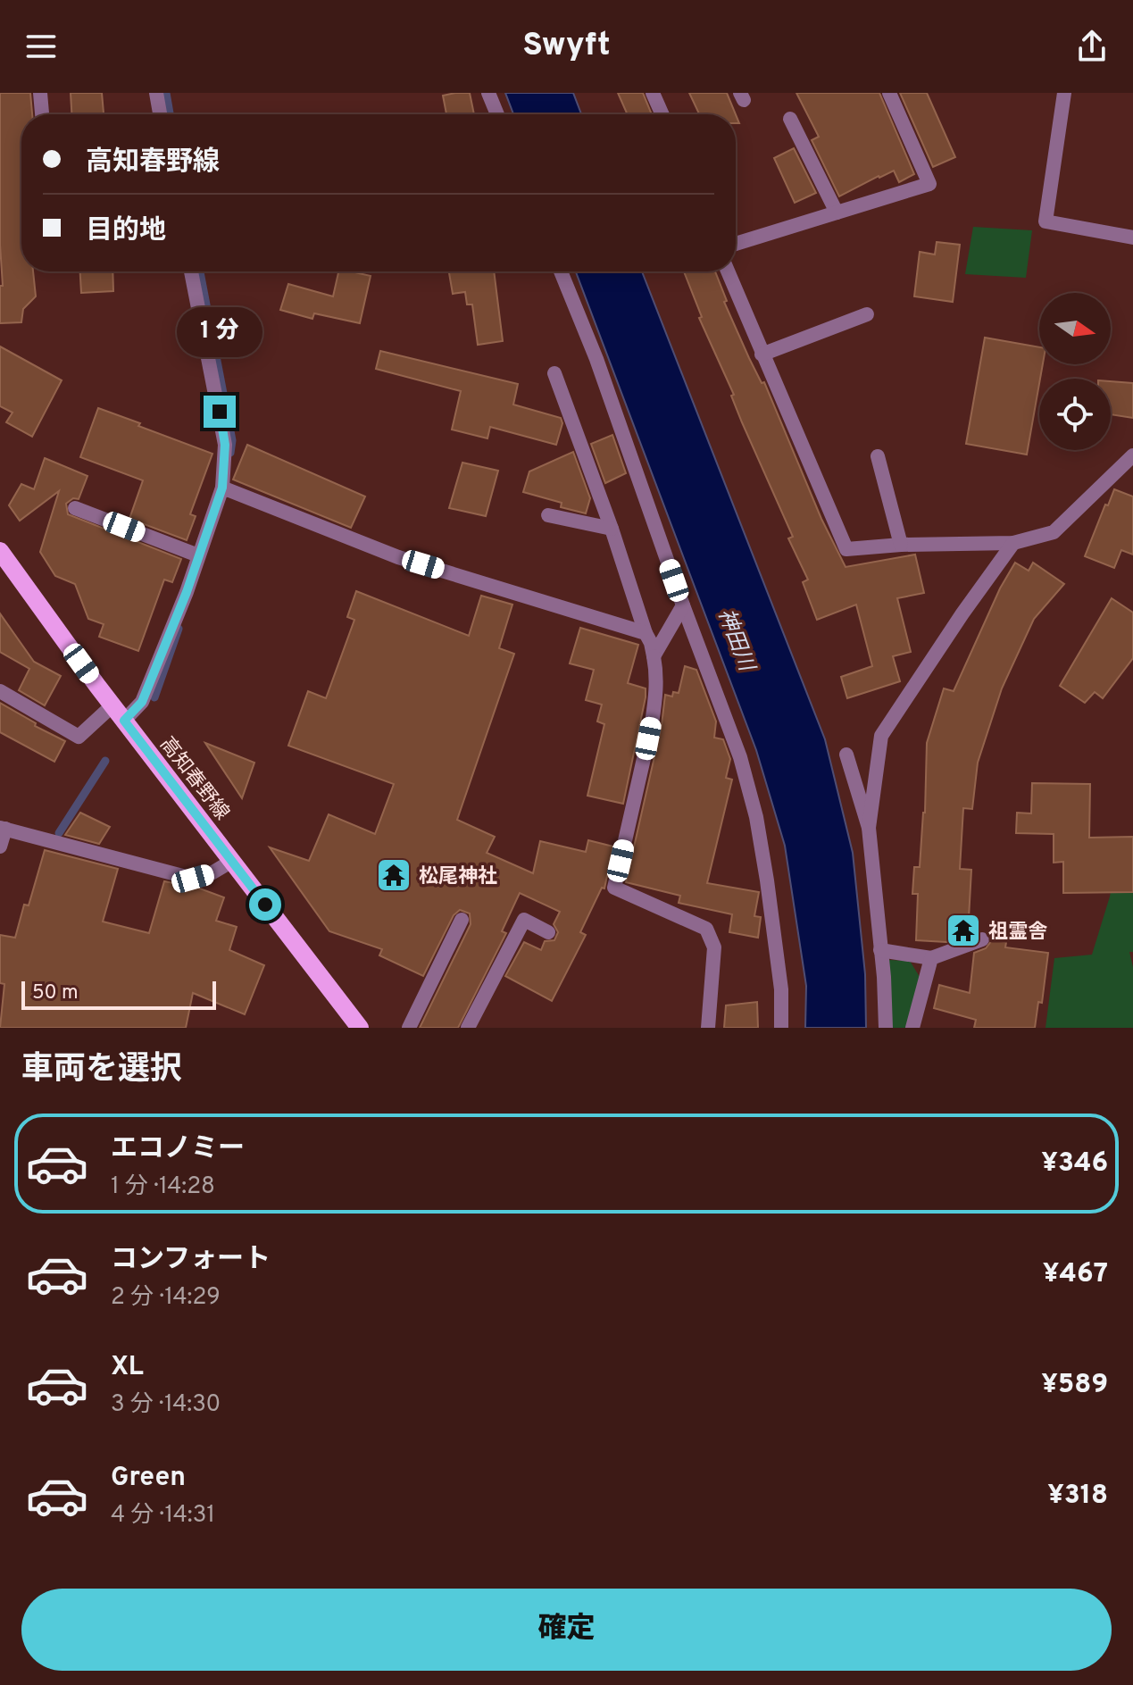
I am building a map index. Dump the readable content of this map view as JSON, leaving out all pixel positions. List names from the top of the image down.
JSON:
{
  "streets": {
    "main road": ["高知春野線"]
  },
  "water": ["神田川"],
  "places": {
    "temple": ["松尾神社", "祖霊舎"]
  },
  "scale_bar": "50 m",
  "north": "right",
  "page": {
    "header": "Swyft",
    "banner": ["高知春野線", "目的地"],
    "bubble": "1 分",
    "scale": "50 m",
    "heading": "車両を選択",
    "list": [
      {
        "name": "エコノミー",
        "note": "1 分 · 14:28",
        "value": "¥346"
      },
      {
        "name": "コンフォート",
        "note": "2 分 · 14:29",
        "value": "¥467"
      },
      {
        "name": "XL",
        "note": "3 分 · 14:30",
        "value": "¥589"
      },
      {
        "name": "Green",
        "note": "4 分 · 14:31",
        "value": "¥318"
      }
    ],
    "buttons": "確定"
  }
}
